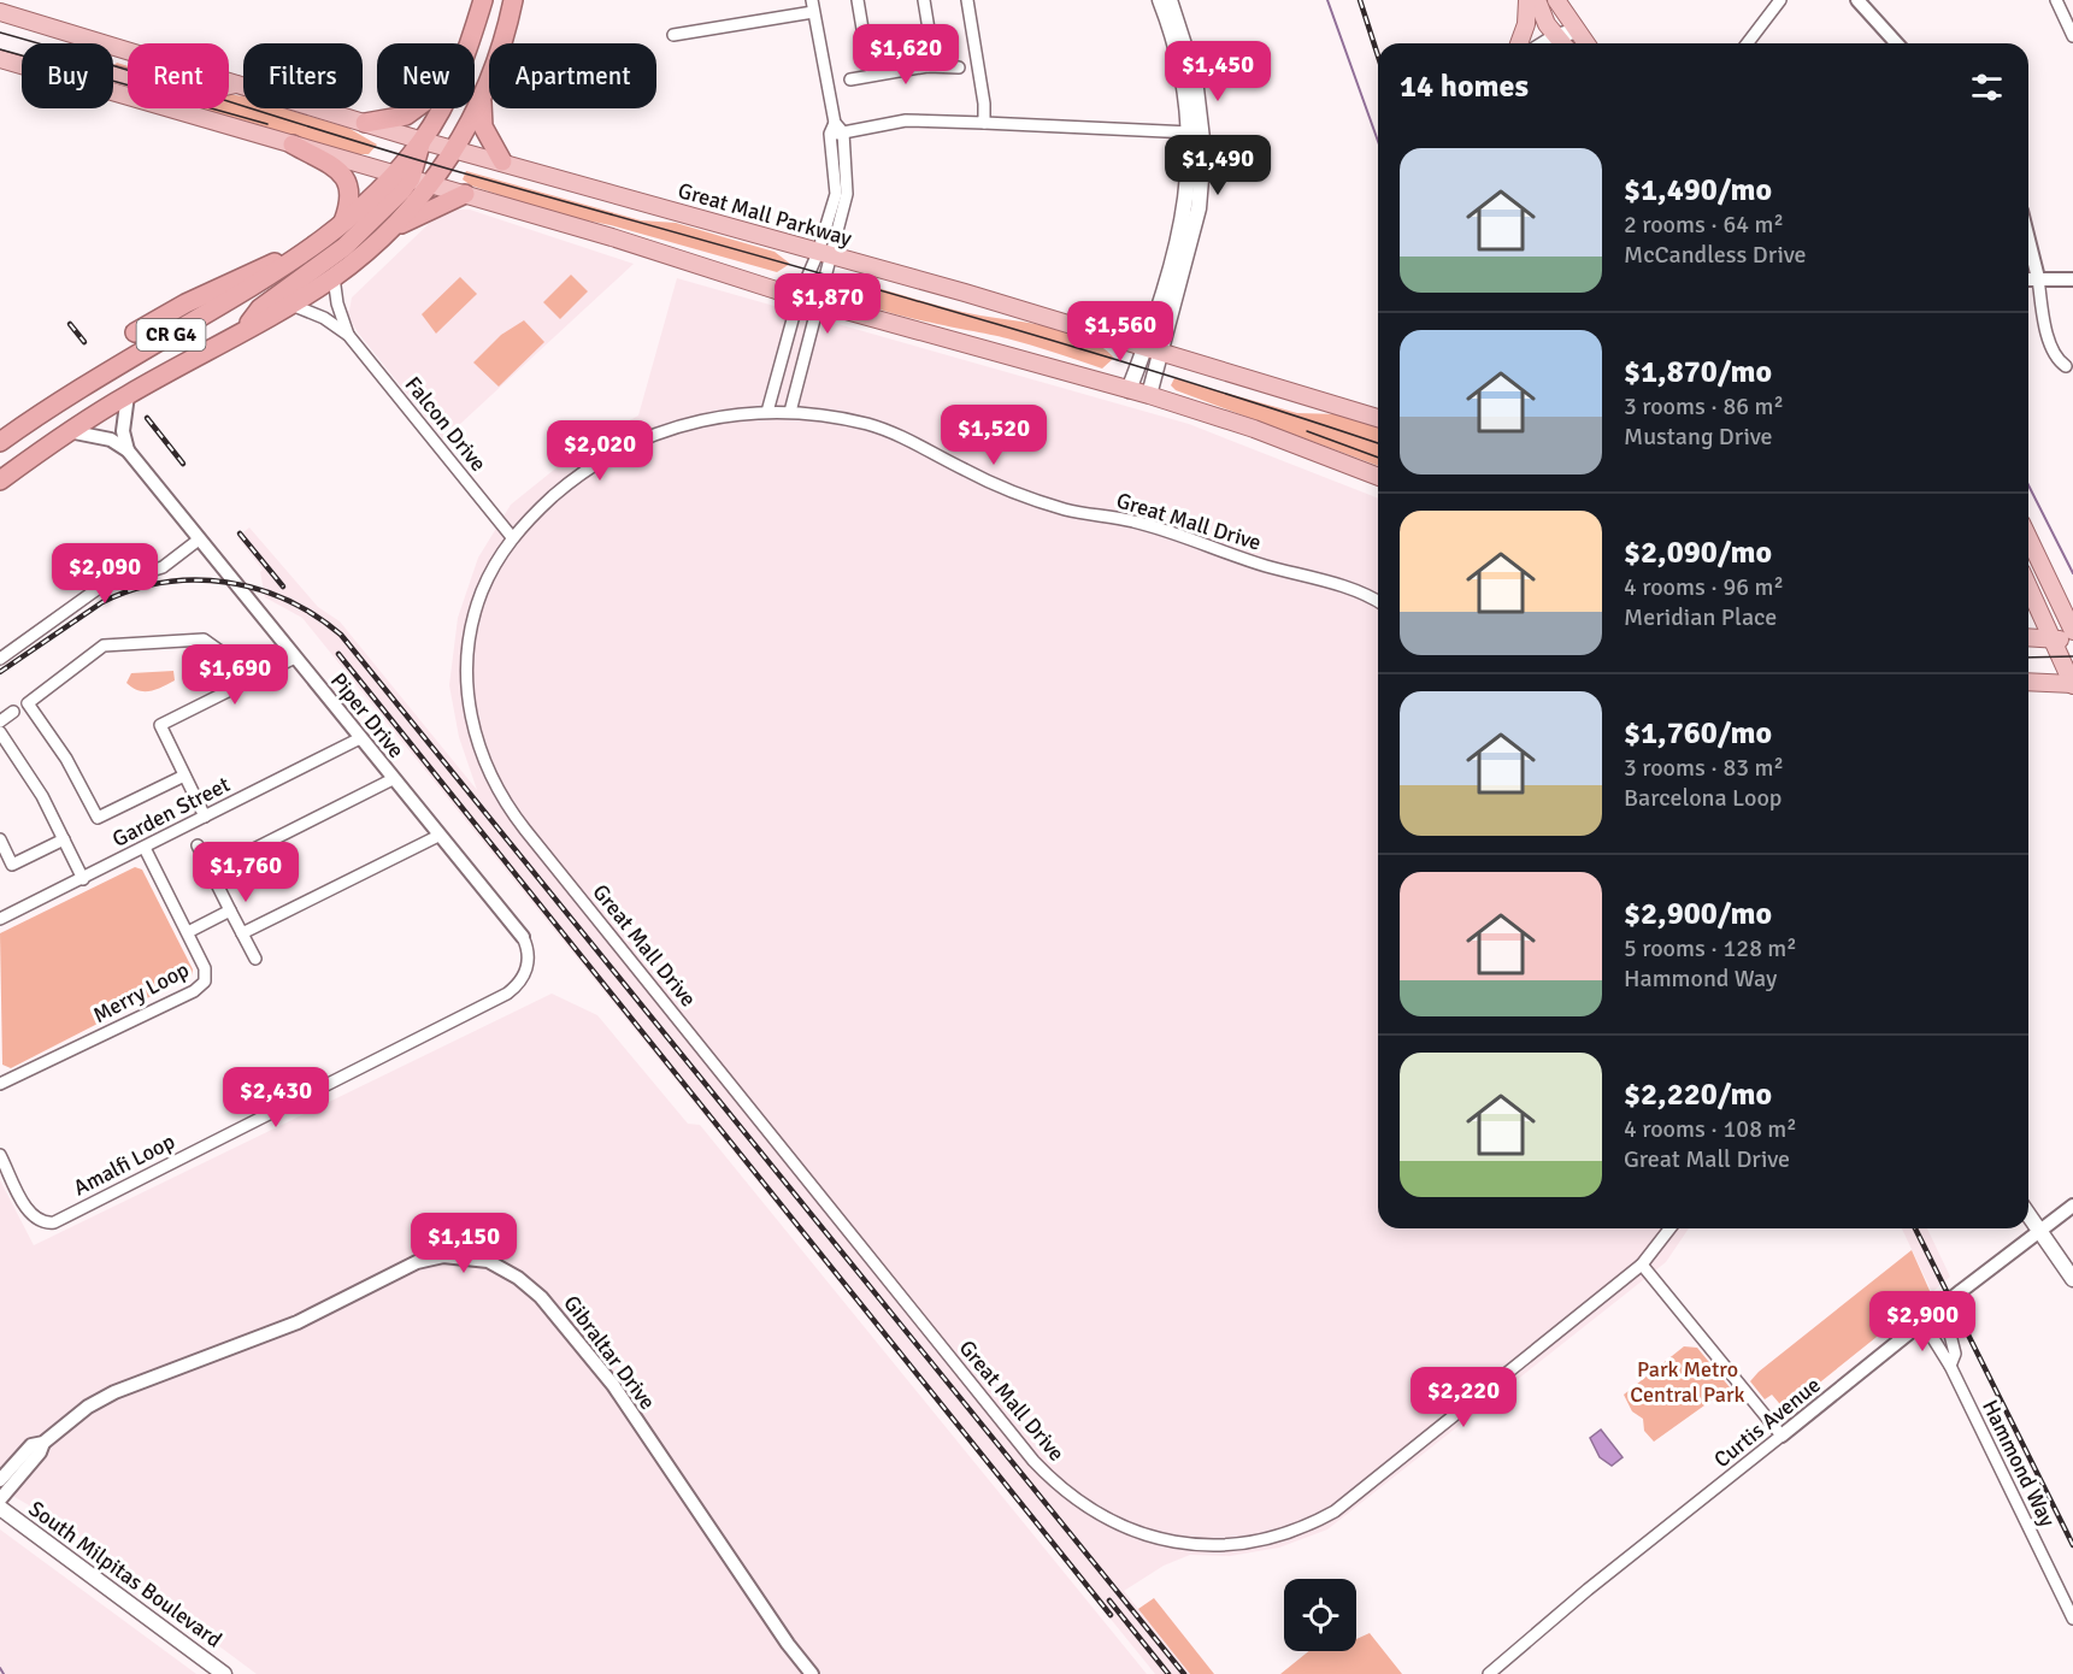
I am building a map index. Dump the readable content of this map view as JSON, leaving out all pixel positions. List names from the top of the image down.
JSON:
{
  "streets": {
    "highway": ["CR G4"],
    "main road": ["Great Mall Parkway", "South Milpitas Boulevard"],
    "street": [
      "Falcon Drive",
      "Great Mall Drive",
      "Piper Drive",
      "Garden Street",
      "Merry Loop",
      "Amalfi Loop",
      "Gibraltar Drive",
      "Curtis Avenue",
      "Hammond Way"
    ]
  },
  "crossings": [
    ["Great Mall Parkway", "CR G4"],
    ["CR G4", "Falcon Drive"],
    ["CR G4", "Piper Drive"],
    ["Falcon Drive", "Great Mall Drive"],
    ["Piper Drive", "Garden Street"],
    ["Piper Drive", "Amalfi Loop"],
    ["Garden Street", "Merry Loop"],
    ["Curtis Avenue", "Hammond Way"]
  ],
  "parks": ["Park Metro Central Park"],
  "page": {
    "price": [
      "$1,620",
      "$1,450",
      "$1,490",
      "$1,870",
      "$1,560",
      "$1,520",
      "$2,020",
      "$2,090",
      "$1,690",
      "$1,760",
      "$2,430",
      "$1,150",
      "$2,900",
      "$2,220"
    ],
    "chip": [
      "Buy",
      "Rent",
      "Filters",
      "New",
      "Apartment"
    ],
    "heading": "14 homes",
    "list": [
      {
        "name": "$1,490/mo",
        "note": "2 rooms · 64 m² · McCandless Drive"
      },
      {
        "name": "$1,870/mo",
        "note": "3 rooms · 86 m² · Mustang Drive"
      },
      {
        "name": "$2,090/mo",
        "note": "4 rooms · 96 m² · Meridian Place"
      },
      {
        "name": "$1,760/mo",
        "note": "3 rooms · 83 m² · Barcelona Loop"
      },
      {
        "name": "$2,900/mo",
        "note": "5 rooms · 128 m² · Hammond Way"
      },
      {
        "name": "$2,220/mo",
        "note": "4 rooms · 108 m² · Great Mall Drive"
      }
    ]
  }
}
